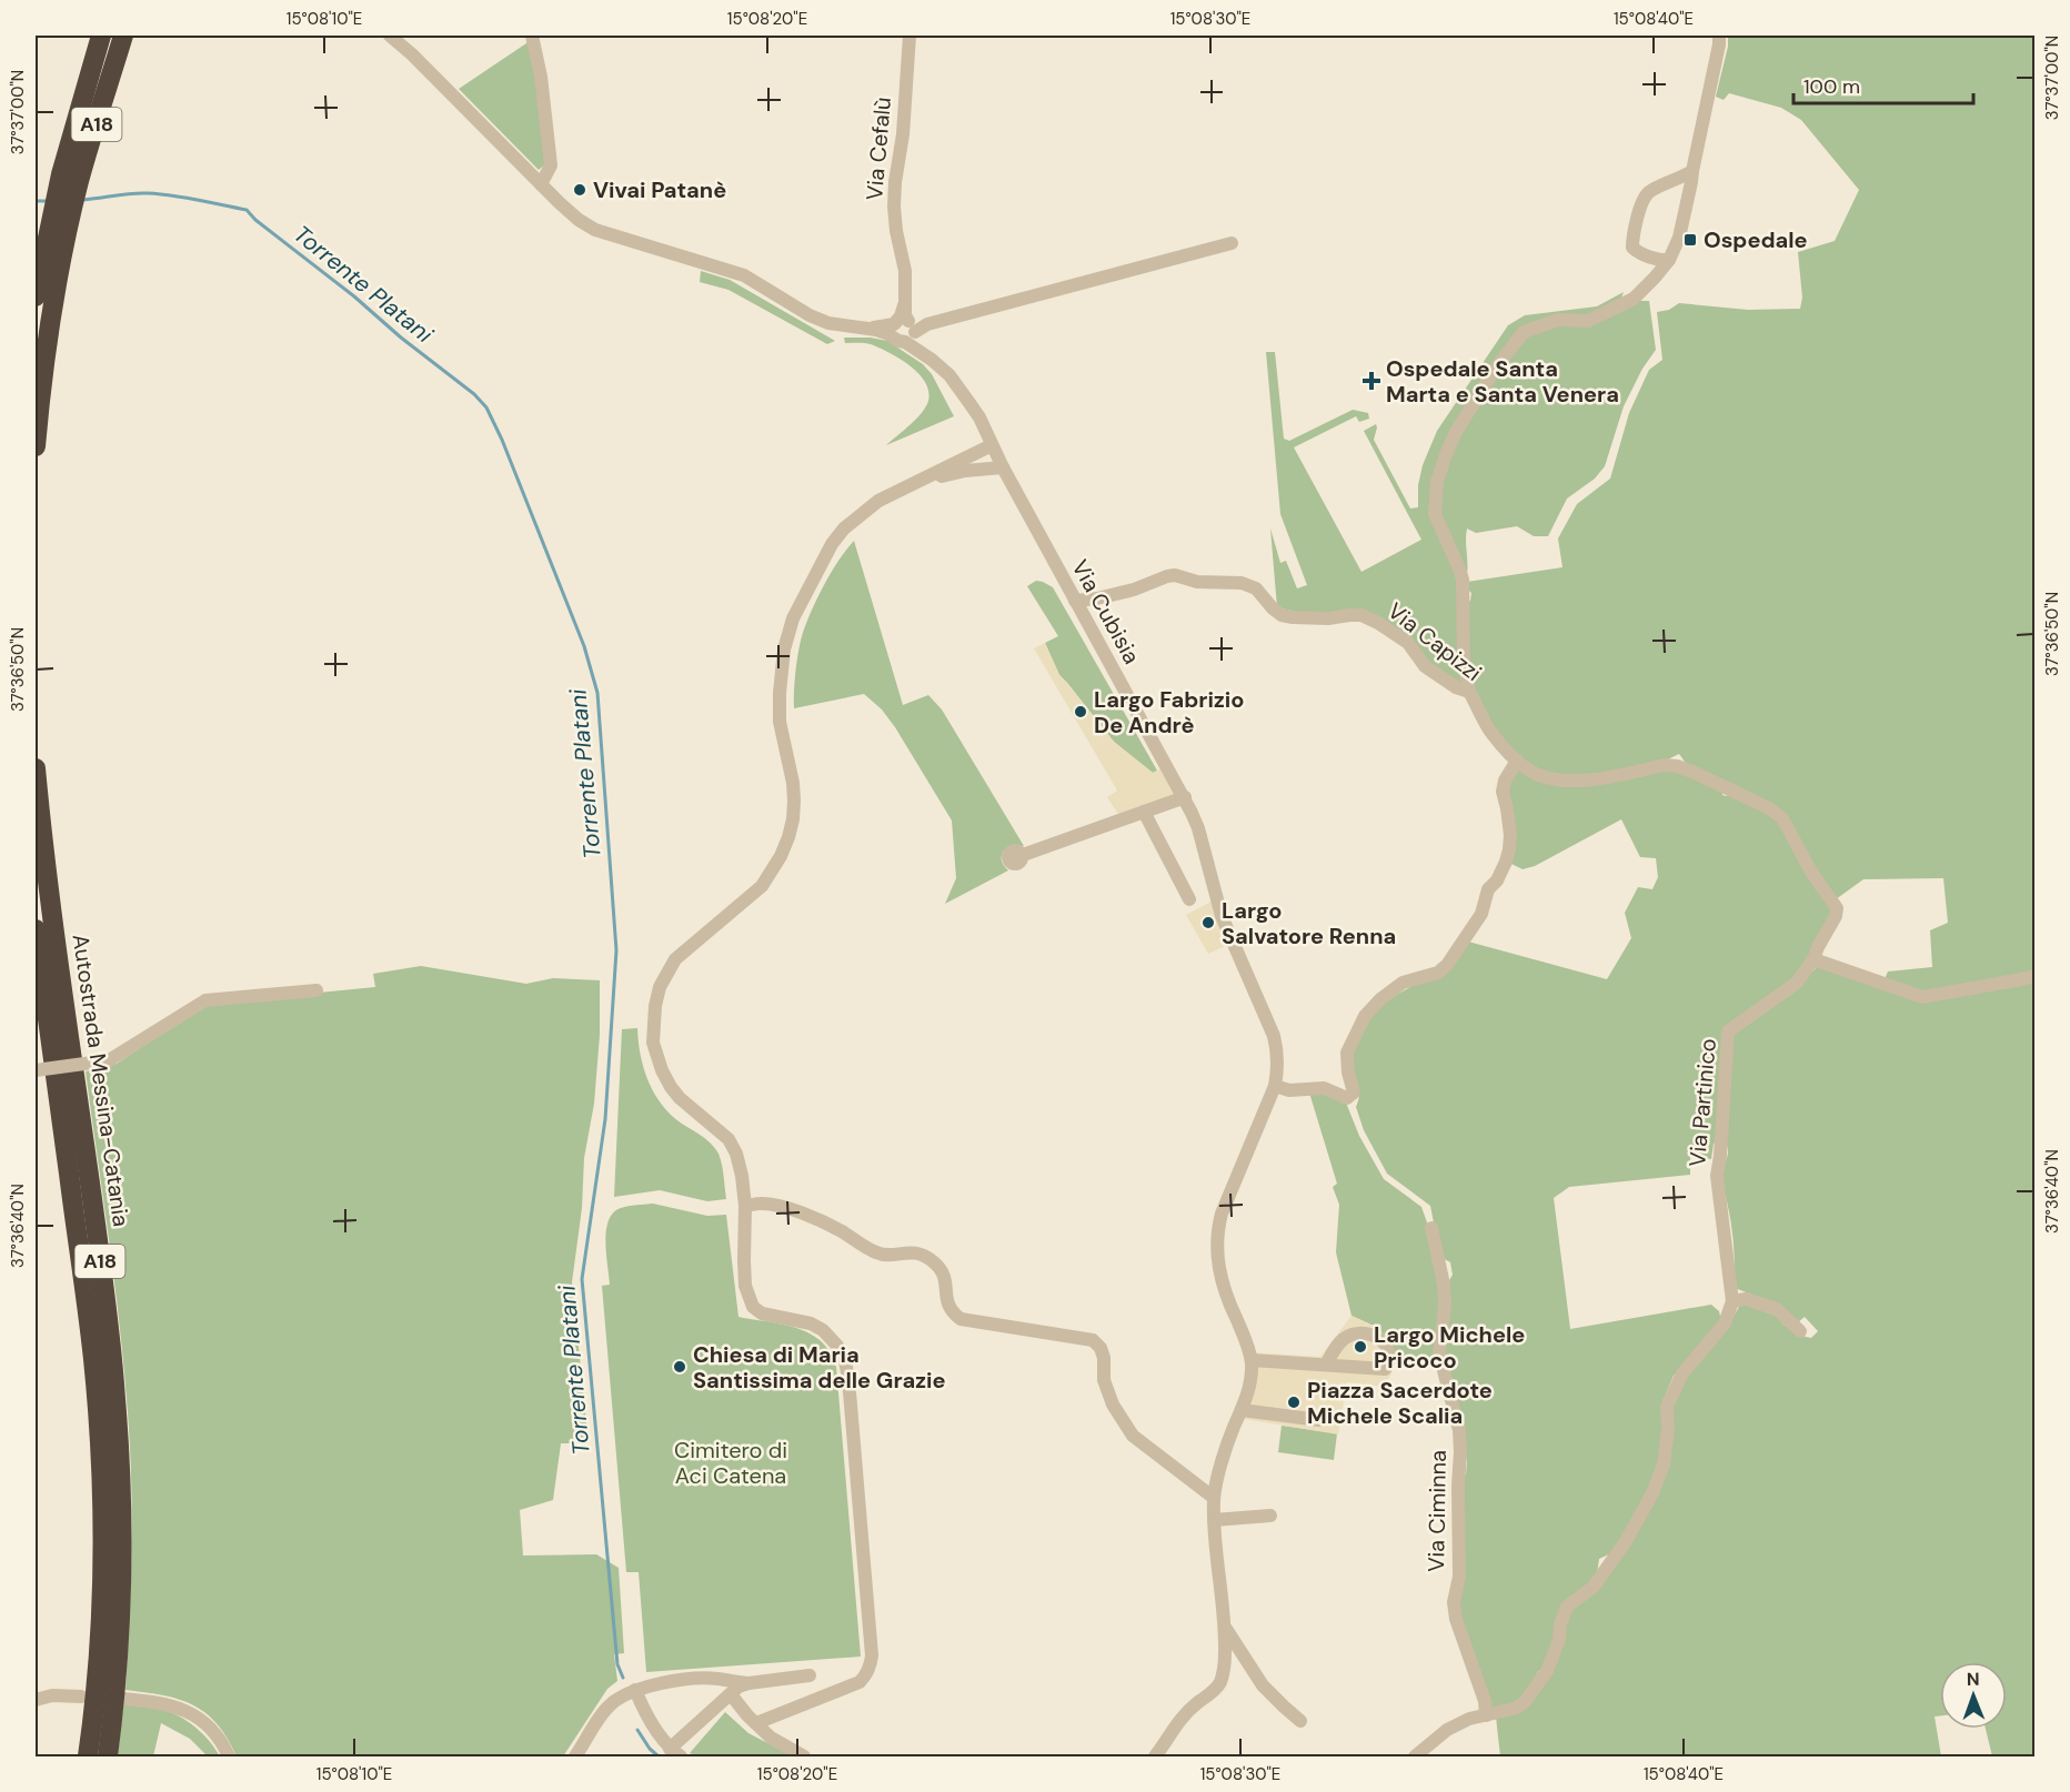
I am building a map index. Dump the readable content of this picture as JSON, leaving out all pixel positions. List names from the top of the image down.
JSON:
{
  "streets": {
    "highway": ["A18", "Autostrada Messina-Catania"],
    "street": [
      "Via Cefalù",
      "Via Cubisia",
      "Via Capizzi",
      "Via Partinico",
      "Via Ciminna"
    ]
  },
  "crossings": [
    ["Via Cefalù", "Via Cubisia"],
    ["Via Cubisia", "Via Capizzi"],
    ["Via Capizzi", "Via Partinico"]
  ],
  "water": ["Torrente Platani"],
  "parks": ["Cimitero di Aci Catena"],
  "places": {
    "other": [
      "Vivai Patanè",
      "Largo Fabrizio De Andrè",
      "Largo Salvatore Renna",
      "Largo Michele Pricoco",
      "Chiesa di Maria Santissima delle Grazie",
      "Piazza Sacerdote Michele Scalia"
    ],
    "transit": ["Ospedale"],
    "health": ["Ospedale Santa Marta e Santa Venera"]
  },
  "scale_bar": "100 m",
  "north": "top",
  "coordinates": [
    "15°08'10\"E",
    "15°08'20\"E",
    "15°08'30\"E",
    "15°08'40\"E",
    "37°37'00\"N",
    "37°36'50\"N",
    "37°36'40\"N"
  ]
}
